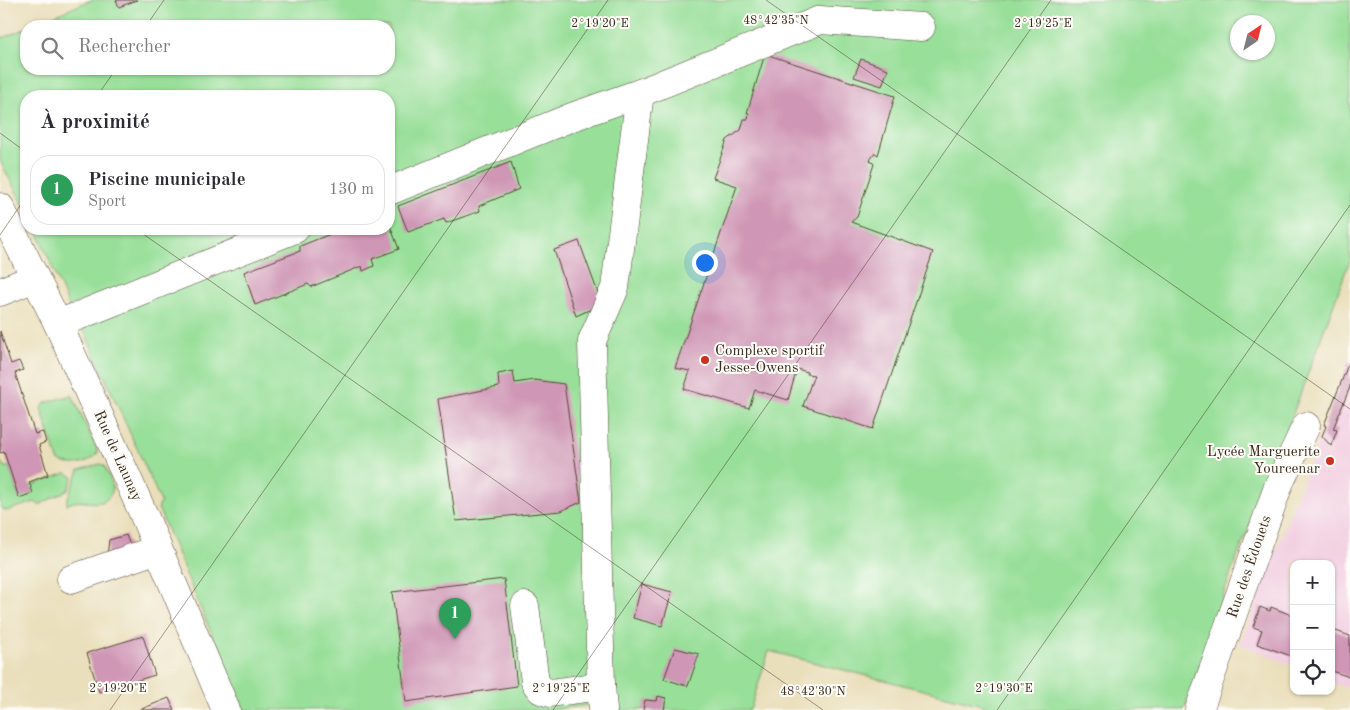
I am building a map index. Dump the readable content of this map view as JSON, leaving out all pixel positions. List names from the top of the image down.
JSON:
{
  "streets": {
    "street": ["Rue de Launay", "Rue des Édouets"]
  },
  "places": ["Complexe sportif Jesse-Owens", "Lycée Marguerite Yourcenar"],
  "north": "top right",
  "page": {
    "search": "Rechercher",
    "heading": "À proximité",
    "list": [
      {
        "mark": "1",
        "name": "Piscine municipale",
        "note": "Sport",
        "value": "130 m"
      }
    ],
    "map_buttons": ["+", "−"],
    "pins": "1"
  },
  "coordinates": [
    "48°42'35\"N",
    "2°19'20\"E",
    "2°19'25\"E",
    "2°19'30\"E",
    "48°42'30\"N"
  ]
}
